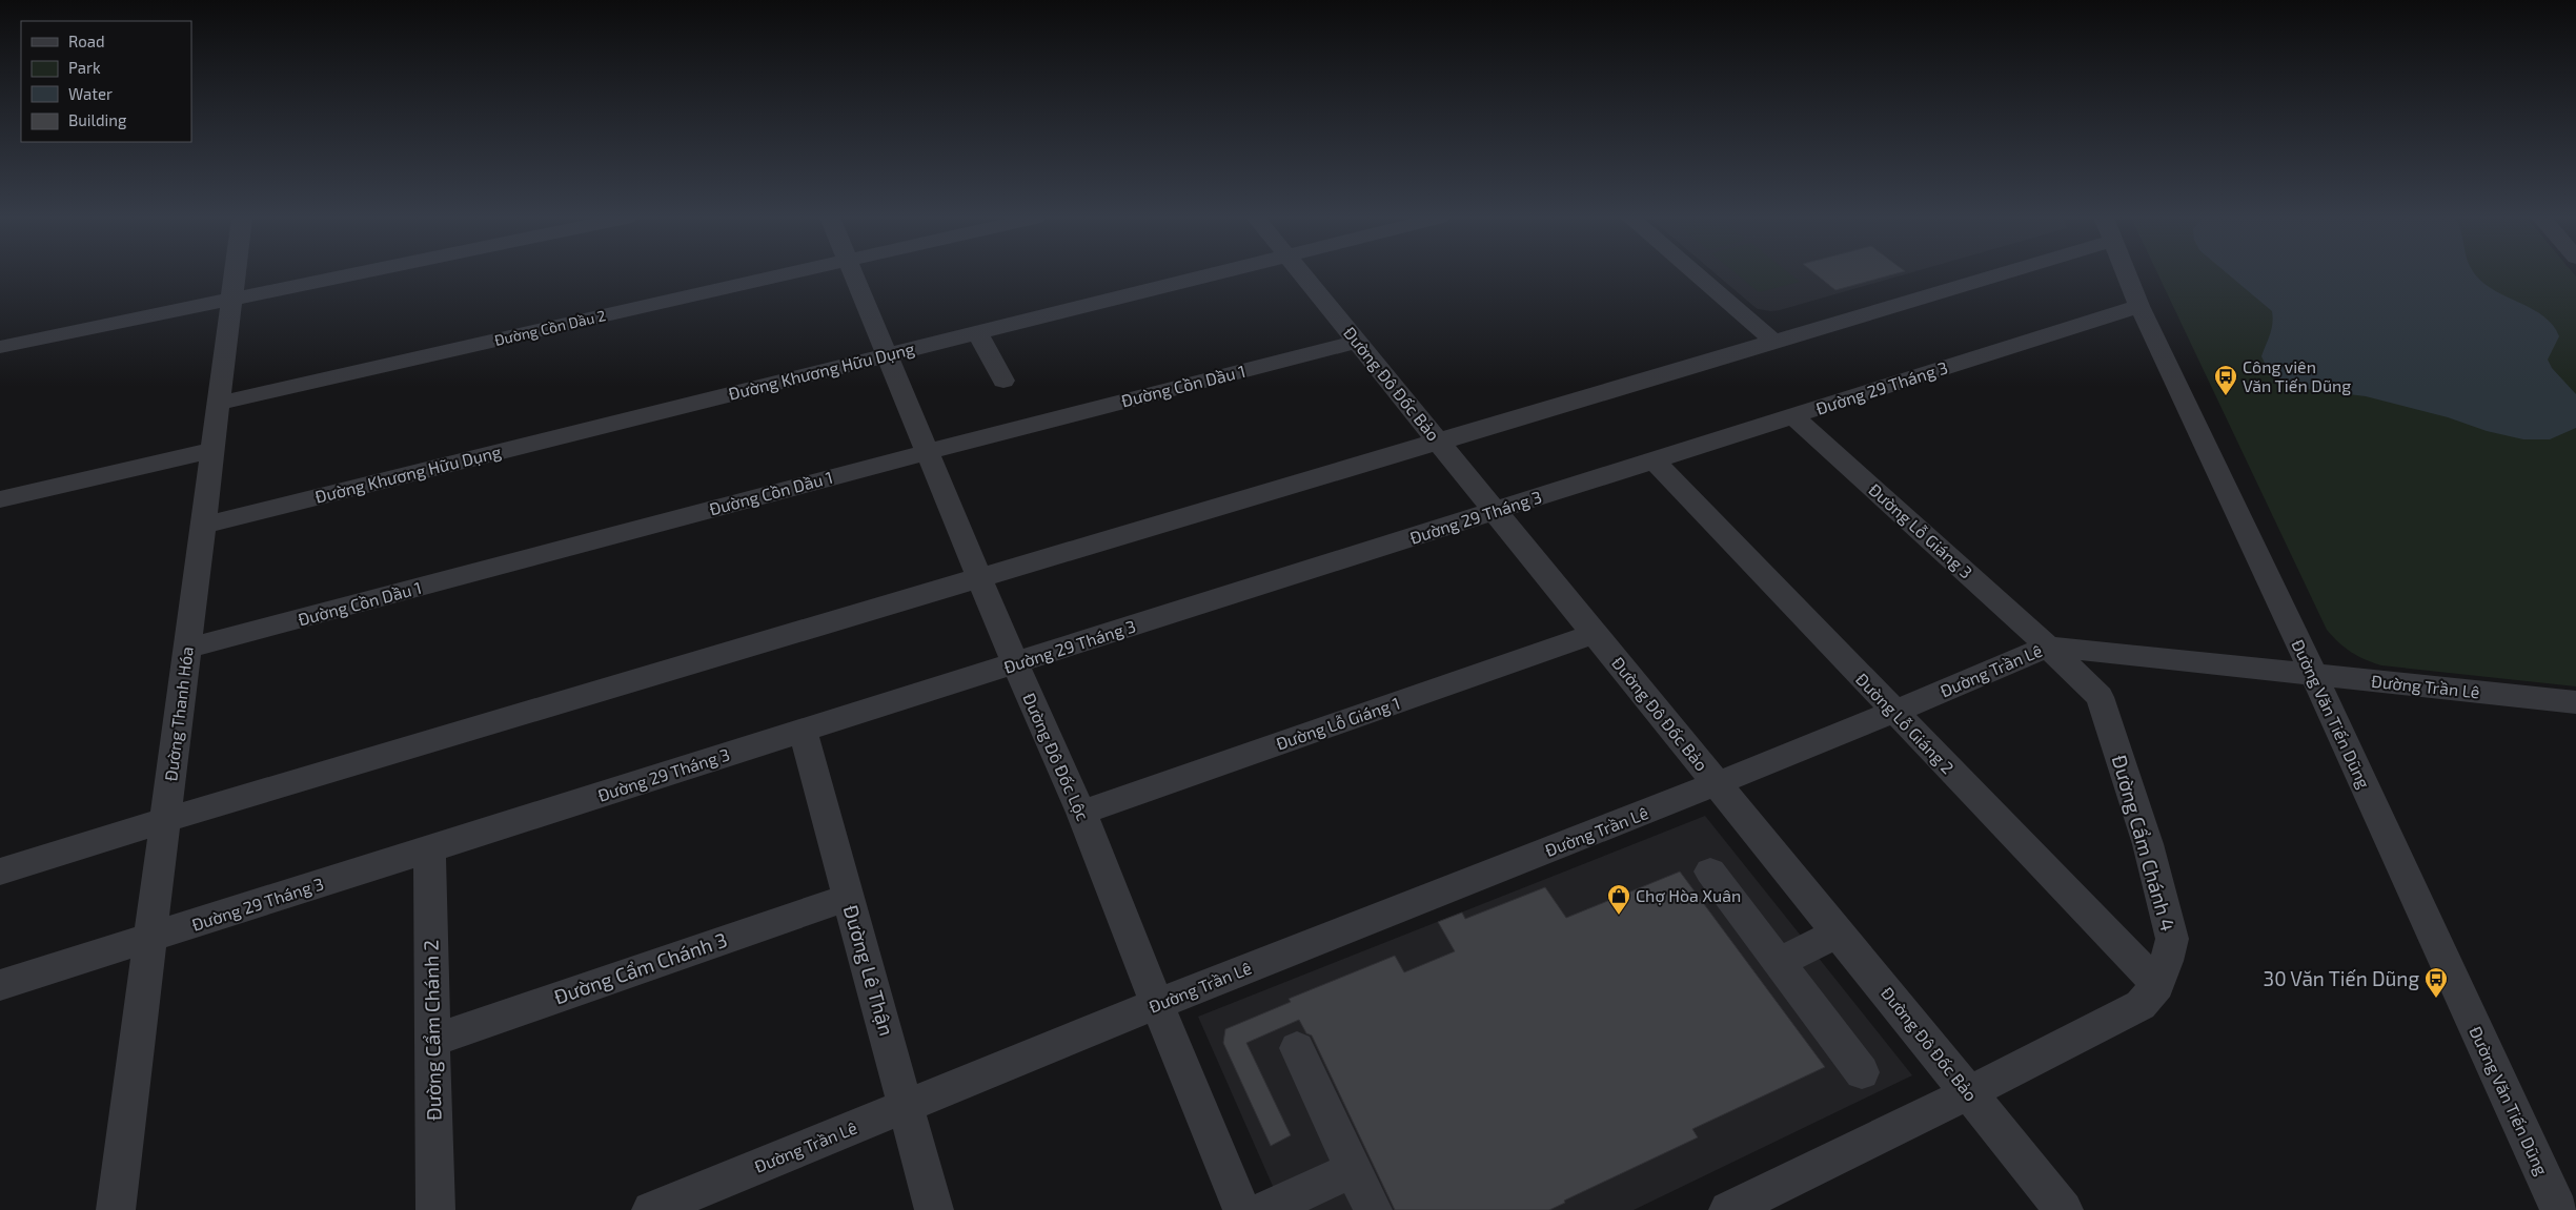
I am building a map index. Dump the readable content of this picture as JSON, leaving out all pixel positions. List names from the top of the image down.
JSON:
{
  "streets": {
    "street": [
      "Đường Cồn Dầu 2",
      "Đường Khương Hữu Dụng",
      "Đường Đô Đốc Bảo",
      "Đường Cồn Dầu 1",
      "Đường 29 Tháng 3",
      "Đường Lỗ Giáng 3",
      "Đường Trần Lê",
      "Đường Thanh Hóa",
      "Đường Văn Tiến Dũng",
      "Đường Lỗ Giáng 1",
      "Đường Lỗ Giáng 2",
      "Đường Đô Đốc Lộc",
      "Đường Cẩm Chánh 4",
      "Đường Cẩm Chánh 3",
      "Đường Lê Thận",
      "Đường Cẩm Chánh 2"
    ]
  },
  "crossings": [
    ["Đường Cồn Dầu 2", "Đường Thanh Hóa"],
    ["Đường Khương Hữu Dụng", "Đường Thanh Hóa"],
    ["Đường Khương Hữu Dụng", "Đường Đô Đốc Lộc"],
    ["Đường Đô Đốc Bảo", "Đường Cồn Dầu 1"],
    ["Đường Đô Đốc Bảo", "Đường 29 Tháng 3"],
    ["Đường Đô Đốc Bảo", "Đường Trần Lê"],
    ["Đường Đô Đốc Bảo", "Đường Lỗ Giáng 1"],
    ["Đường Đô Đốc Bảo", "Đường Cẩm Chánh 4"],
    ["Đường Cồn Dầu 1", "Đường Thanh Hóa"],
    ["Đường Cồn Dầu 1", "Đường Đô Đốc Lộc"],
    ["Đường 29 Tháng 3", "Đường Lỗ Giáng 3"],
    ["Đường 29 Tháng 3", "Đường Thanh Hóa"],
    ["Đường 29 Tháng 3", "Đường Văn Tiến Dũng"],
    ["Đường 29 Tháng 3", "Đường Lỗ Giáng 2"],
    ["Đường 29 Tháng 3", "Đường Đô Đốc Lộc"],
    ["Đường 29 Tháng 3", "Đường Lê Thận"],
    ["Đường 29 Tháng 3", "Đường Cẩm Chánh 2"],
    ["Đường Lỗ Giáng 3", "Đường Trần Lê"],
    ["Đường Lỗ Giáng 3", "Đường Cẩm Chánh 4"],
    ["Đường Trần Lê", "Đường Văn Tiến Dũng"],
    ["Đường Trần Lê", "Đường Lỗ Giáng 2"],
    ["Đường Trần Lê", "Đường Đô Đốc Lộc"],
    ["Đường Trần Lê", "Đường Cẩm Chánh 4"],
    ["Đường Trần Lê", "Đường Lê Thận"],
    ["Đường Lỗ Giáng 1", "Đường Đô Đốc Lộc"],
    ["Đường Lỗ Giáng 2", "Đường Cẩm Chánh 4"],
    ["Đường Cẩm Chánh 3", "Đường Lê Thận"],
    ["Đường Cẩm Chánh 3", "Đường Cẩm Chánh 2"]
  ],
  "places": {
    "bus stop": ["Công viên Văn Tiến Dũng", "30 Văn Tiến Dũng"],
    "shop": ["Chợ Hòa Xuân"]
  },
  "legend": [
    "Road",
    "Park",
    "Water",
    "Building"
  ]
}
